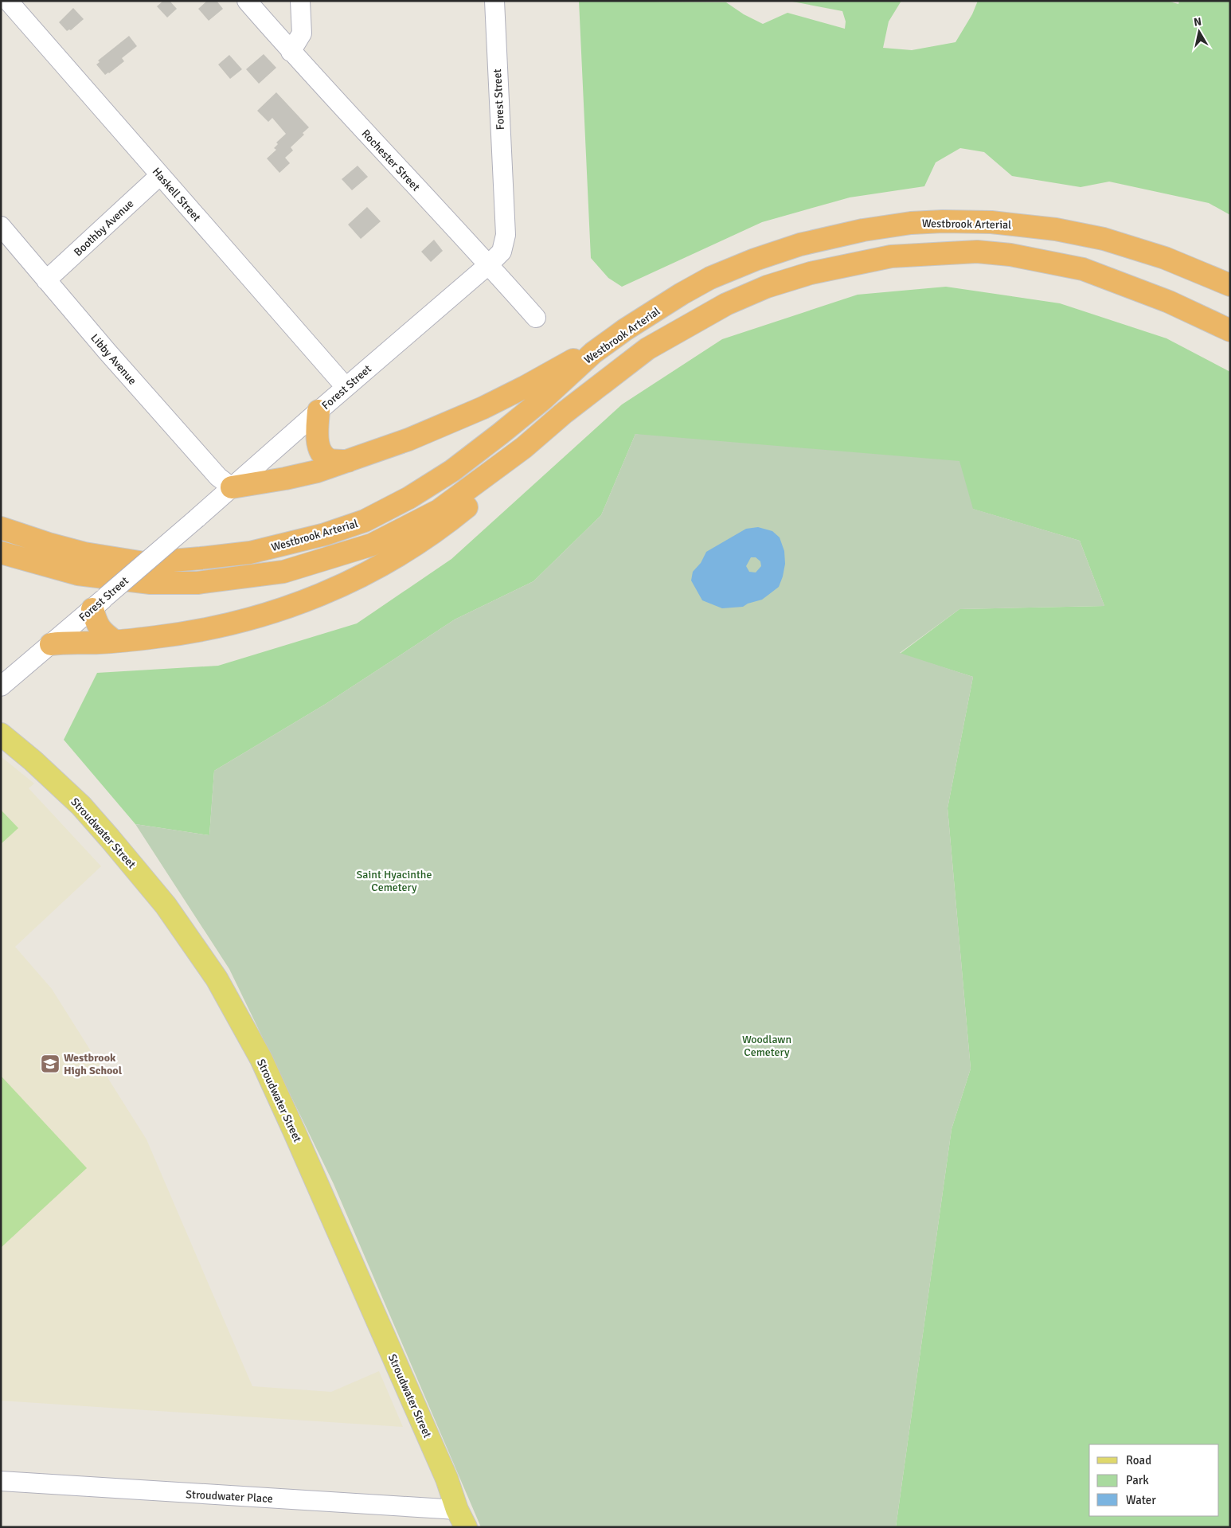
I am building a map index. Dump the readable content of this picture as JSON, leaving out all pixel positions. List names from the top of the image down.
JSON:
{
  "streets": {
    "highway": ["Westbrook Arterial"],
    "main road": ["Stroudwater Street"],
    "street": [
      "Forest Street",
      "Rochester Street",
      "Haskell Street",
      "Boothby Avenue",
      "Libby Avenue",
      "Stroudwater Place"
    ]
  },
  "crossings": [
    ["Forest Street", "Rochester Street"],
    ["Forest Street", "Haskell Street"],
    ["Forest Street", "Libby Avenue"],
    ["Haskell Street", "Boothby Avenue"],
    ["Boothby Avenue", "Libby Avenue"],
    ["Stroudwater Street", "Stroudwater Place"]
  ],
  "parks": ["Saint Hyacinthe Cemetery", "Woodlawn Cemetery"],
  "places": {
    "school or university": ["Westbrook High School"]
  },
  "legend": ["Road", "Park", "Water"],
  "north": "top"
}
